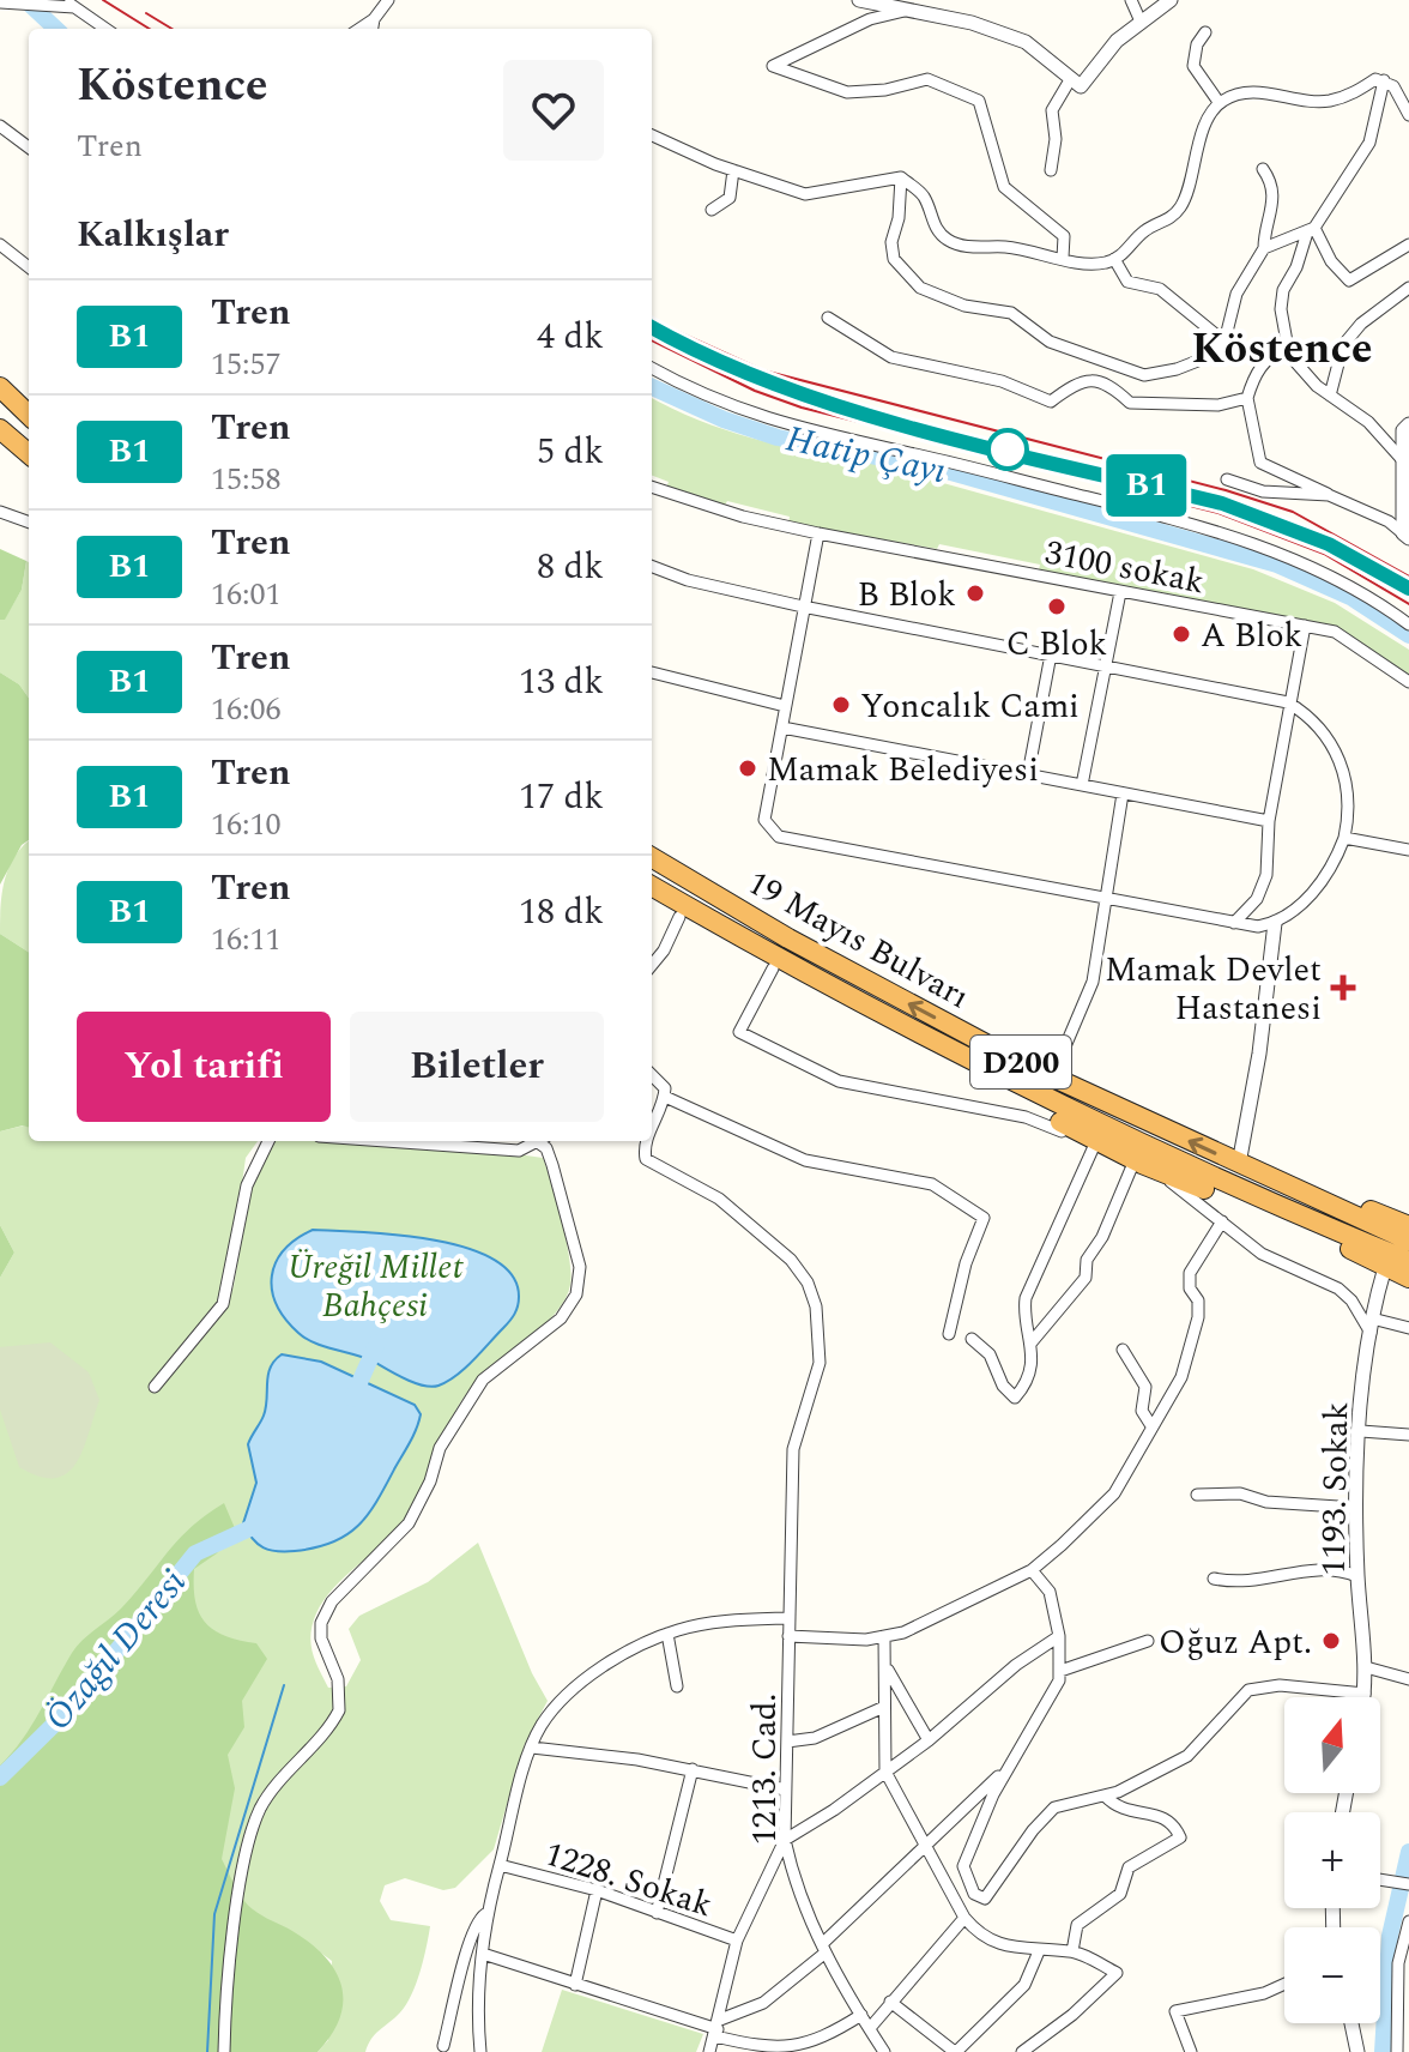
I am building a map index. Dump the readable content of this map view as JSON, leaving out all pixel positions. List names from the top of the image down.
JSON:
{
  "streets": {
    "highway": ["19 Mayıs Bulvarı", "D200"],
    "street": [
      "3100 sokak",
      "1193. Sokak",
      "1213. Cad.",
      "1228. Sokak"
    ]
  },
  "districts": ["Köstence"],
  "water": ["Hatip Çayı", "Özağıl Deresi"],
  "parks": ["Üreğil Millet Bahçesi"],
  "places": {
    "other": [
      "B Blok",
      "C Blok",
      "A Blok",
      "Yoncalık Cami",
      "Mamak Belediyesi",
      "Oğuz Apt."
    ],
    "health": ["Mamak Devlet Hastanesi"]
  },
  "north": "top",
  "page": {
    "on_map": "B1",
    "heading": [
      ["Köstence", "Tren"],
      "Kalkışlar"
    ],
    "list": [
      {
        "mark": "B1",
        "name": "Tren",
        "note": "15:57",
        "value": "4 dk"
      },
      {
        "mark": "B1",
        "name": "Tren",
        "note": "15:58",
        "value": "5 dk"
      },
      {
        "mark": "B1",
        "name": "Tren",
        "note": "16:01",
        "value": "8 dk"
      },
      {
        "mark": "B1",
        "name": "Tren",
        "note": "16:06",
        "value": "13 dk"
      },
      {
        "mark": "B1",
        "name": "Tren",
        "note": "16:10",
        "value": "17 dk"
      },
      {
        "mark": "B1",
        "name": "Tren",
        "note": "16:11",
        "value": "18 dk"
      }
    ],
    "buttons": ["Yol tarifi", "Biletler"],
    "map_buttons": ["+", "−"]
  }
}
